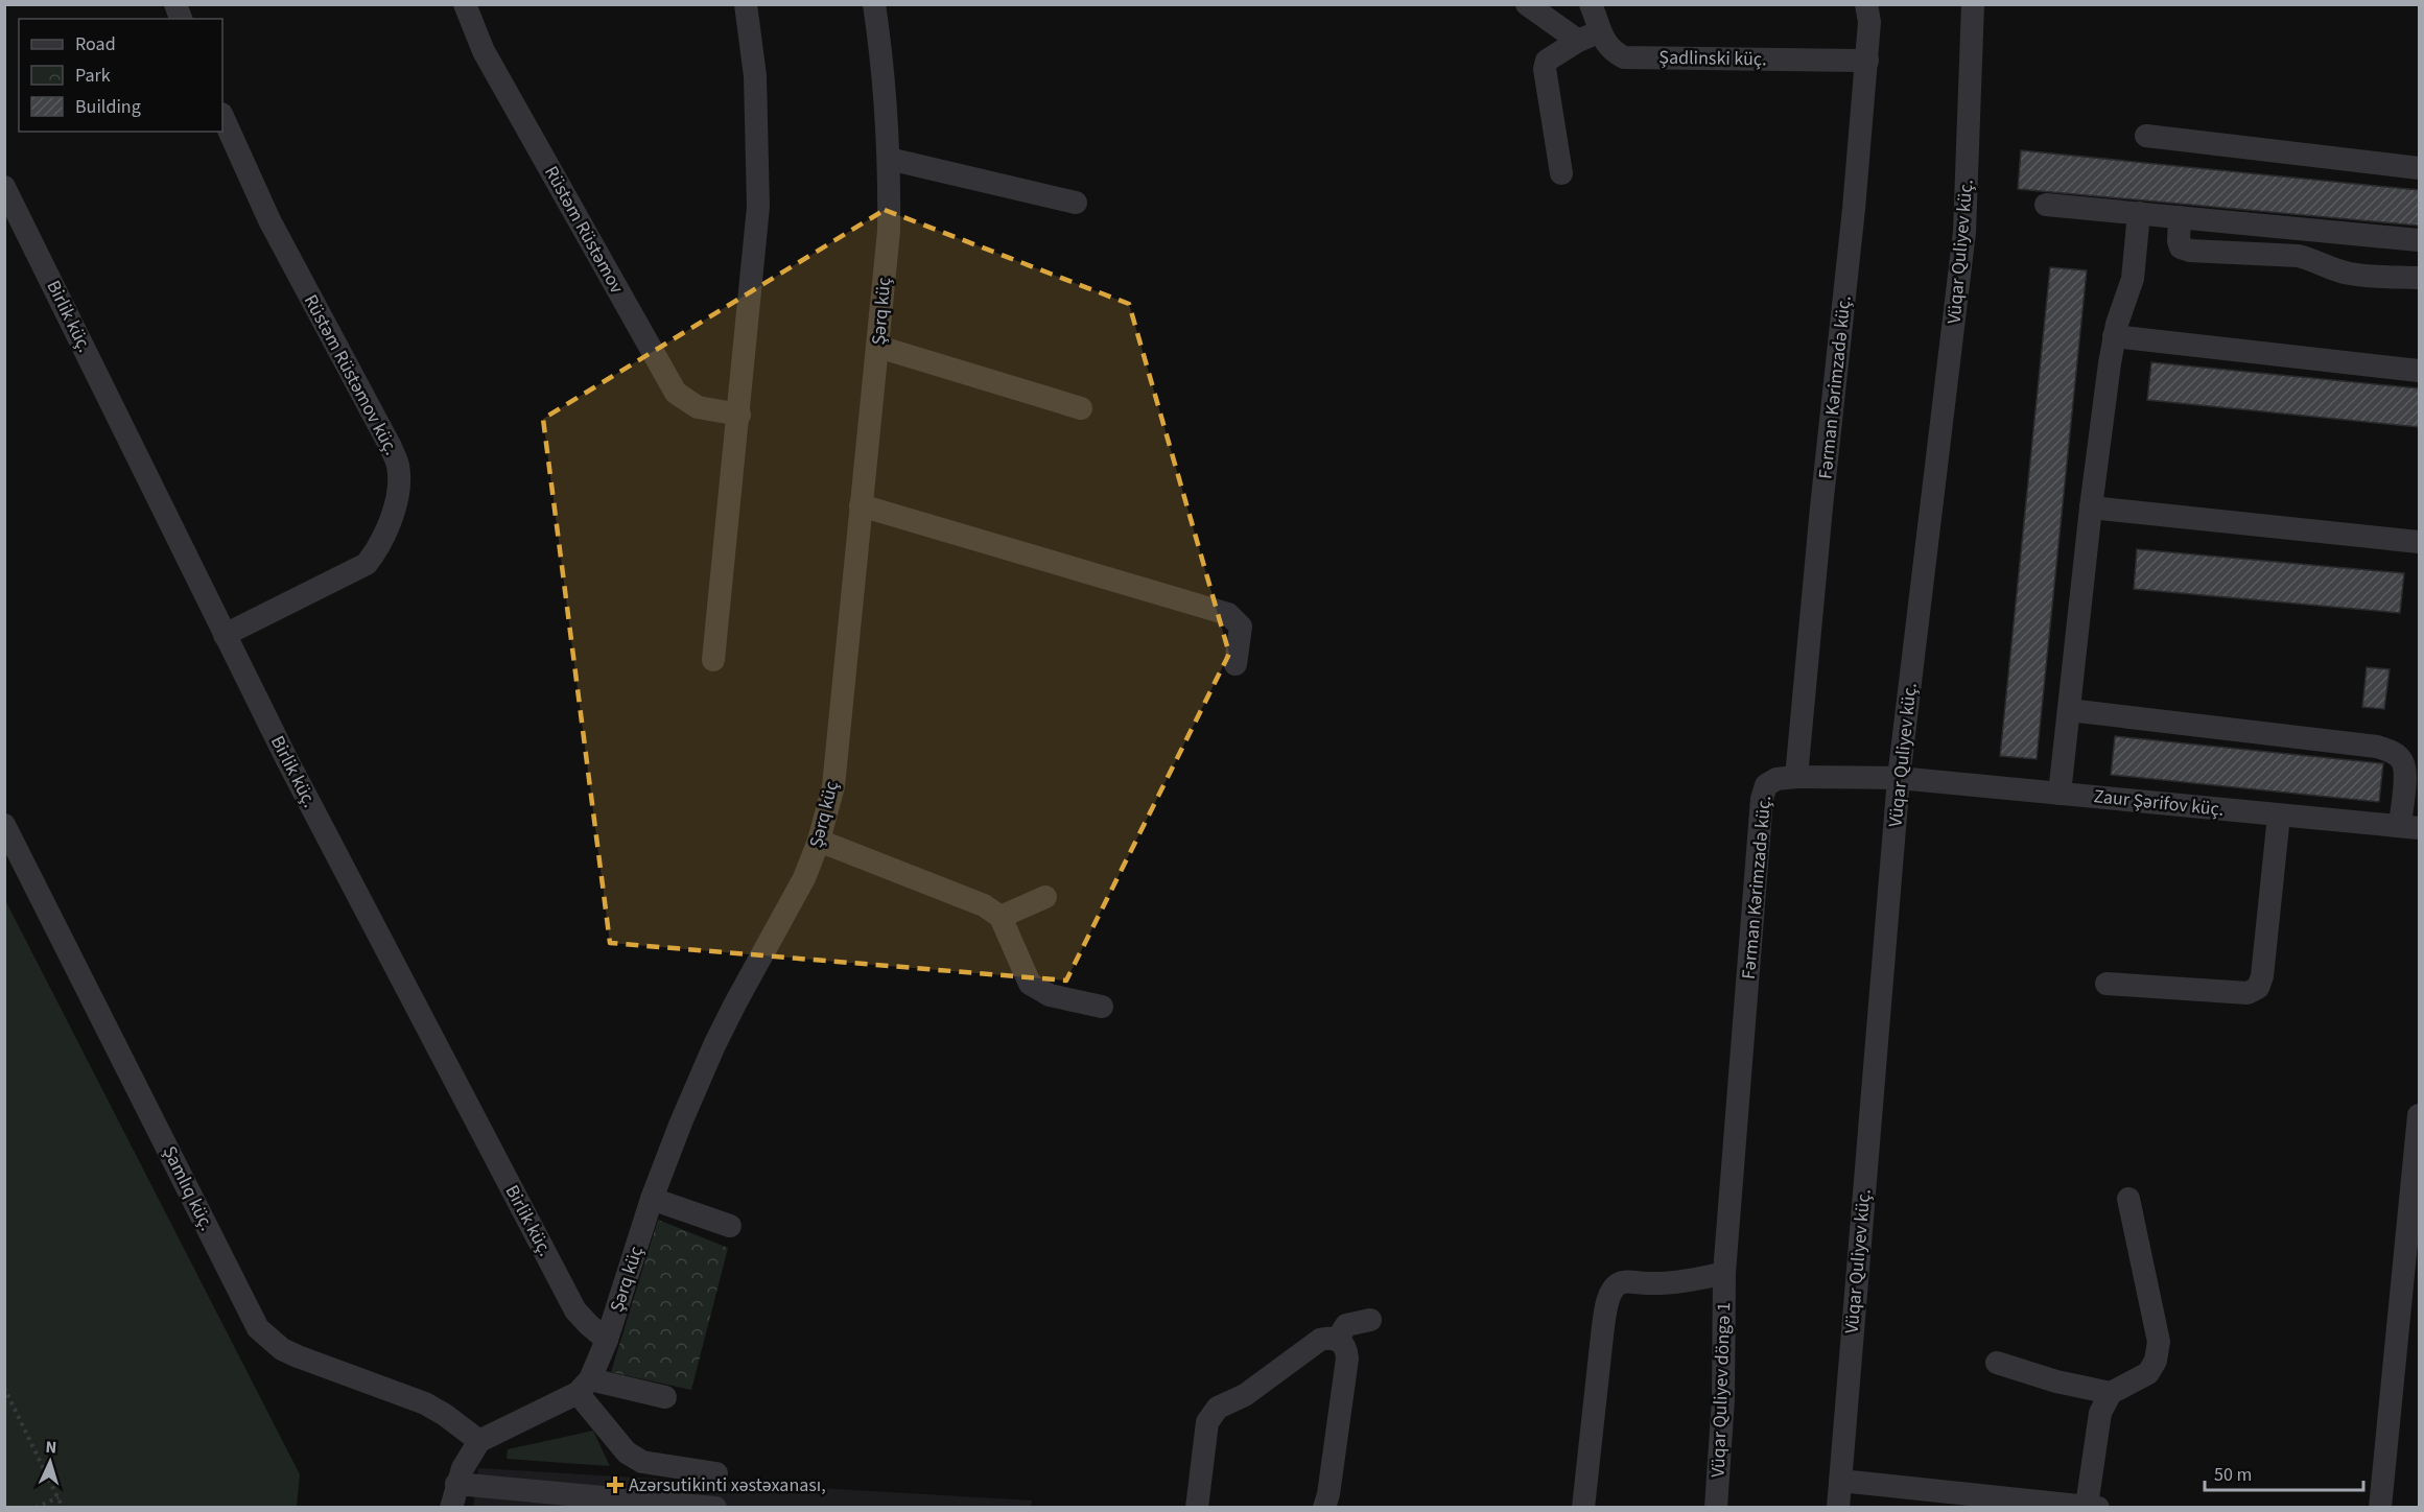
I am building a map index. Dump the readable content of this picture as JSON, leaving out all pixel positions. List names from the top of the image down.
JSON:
{
  "streets": {
    "street": [
      "Şadlinski küç.",
      "Rüstəm Rüstəmov",
      "Vüqar Quliyev küç.",
      "Şərq küç",
      "Birlik küç.",
      "Rüstəm Rüstəmov küç.",
      "Fərman Kərimzadə küç.",
      "Zaur Şərifov küç.",
      "Şamlıq küç.",
      "Vüqar Quliyev döngə 1"
    ]
  },
  "crossings": [
    ["Şadlinski küç.", "Fərman Kərimzadə küç."],
    ["Vüqar Quliyev küç.", "Zaur Şərifov küç."],
    ["Şərq küç", "Birlik küç."],
    ["Birlik küç.", "Rüstəm Rüstəmov küç."],
    ["Fərman Kərimzadə küç.", "Zaur Şərifov küç."],
    ["Fərman Kərimzadə küç.", "Vüqar Quliyev döngə 1"]
  ],
  "places": {
    "health": ["Azərsutikinti xəstəxanası,"]
  },
  "legend": ["Road", "Park", "Building"],
  "scale_bar": "50 m",
  "north": "top"
}
